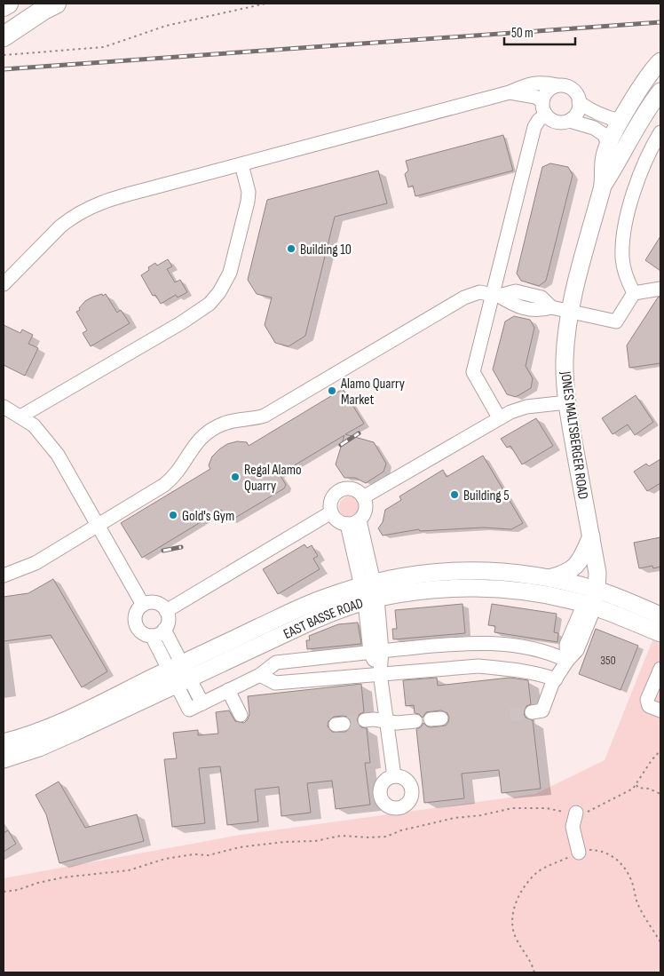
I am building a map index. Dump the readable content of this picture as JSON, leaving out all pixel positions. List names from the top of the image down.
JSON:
{
  "streets": {
    "main road": ["JONES MALTSBERGER ROAD", "EAST BASSE ROAD"]
  },
  "crossings": [
    ["JONES MALTSBERGER ROAD", "EAST BASSE ROAD"]
  ],
  "places": [
    "Building 10",
    "Alamo Quarry Market",
    "Regal Alamo Quarry",
    "Building 5",
    "Gold's Gym"
  ],
  "house_numbers": ["350"],
  "scale_bar": "50 m"
}
